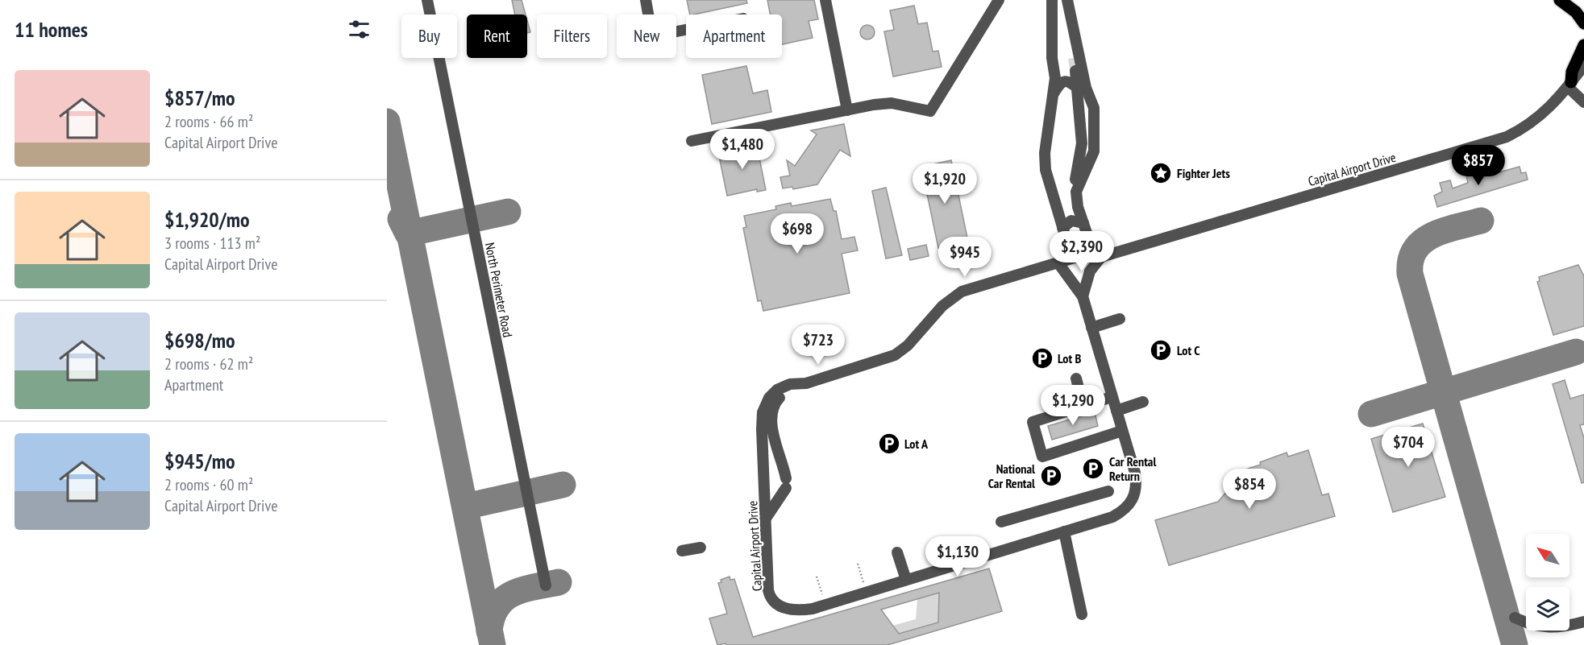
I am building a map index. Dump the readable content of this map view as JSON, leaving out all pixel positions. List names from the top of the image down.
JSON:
{
  "streets": {
    "street": ["Capital Airport Drive", "North Perimeter Road"]
  },
  "places": {
    "place": ["Fighter Jets"],
    "parking": [
      "Lot C",
      "Lot B",
      "Lot A",
      "Car Rental Return",
      "National Car Rental"
    ]
  },
  "north": "top left",
  "page": {
    "heading": "11 homes",
    "chip": [
      "Buy",
      "Rent",
      "Filters",
      "New",
      "Apartment"
    ],
    "list": [
      {
        "name": "$857/mo",
        "note": "2 rooms · 66 m² · Capital Airport Drive"
      },
      {
        "name": "$1,920/mo",
        "note": "3 rooms · 113 m² · Capital Airport Drive"
      },
      {
        "name": "$698/mo",
        "note": "2 rooms · 62 m² · Apartment"
      },
      {
        "name": "$945/mo",
        "note": "2 rooms · 60 m² · Capital Airport Drive"
      }
    ],
    "price": [
      "$1,480",
      "$857",
      "$1,920",
      "$698",
      "$2,390",
      "$945",
      "$723",
      "$1,290",
      "$704",
      "$854",
      "$1,130"
    ]
  }
}
